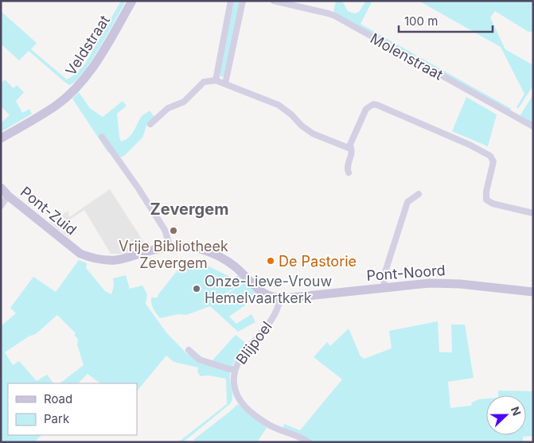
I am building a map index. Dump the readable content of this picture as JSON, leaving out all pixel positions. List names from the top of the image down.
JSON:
{
  "streets": {
    "street": [
      "Veldstraat",
      "Molenstraat",
      "Pont-Zuid",
      "Pont-Noord",
      "Blijpoel"
    ]
  },
  "crossings": [
    ["Pont-Zuid", "Pont-Noord"],
    ["Pont-Zuid", "Blijpoel"],
    ["Pont-Noord", "Blijpoel"]
  ],
  "districts": ["Zevergem"],
  "places": ["Vrije Bibliotheek Zevergem", "De Pastorie", "Onze-Lieve-Vrouw Hemelvaartkerk"],
  "legend": ["Road", "Park"],
  "scale_bar": "100 m",
  "north": "right"
}
